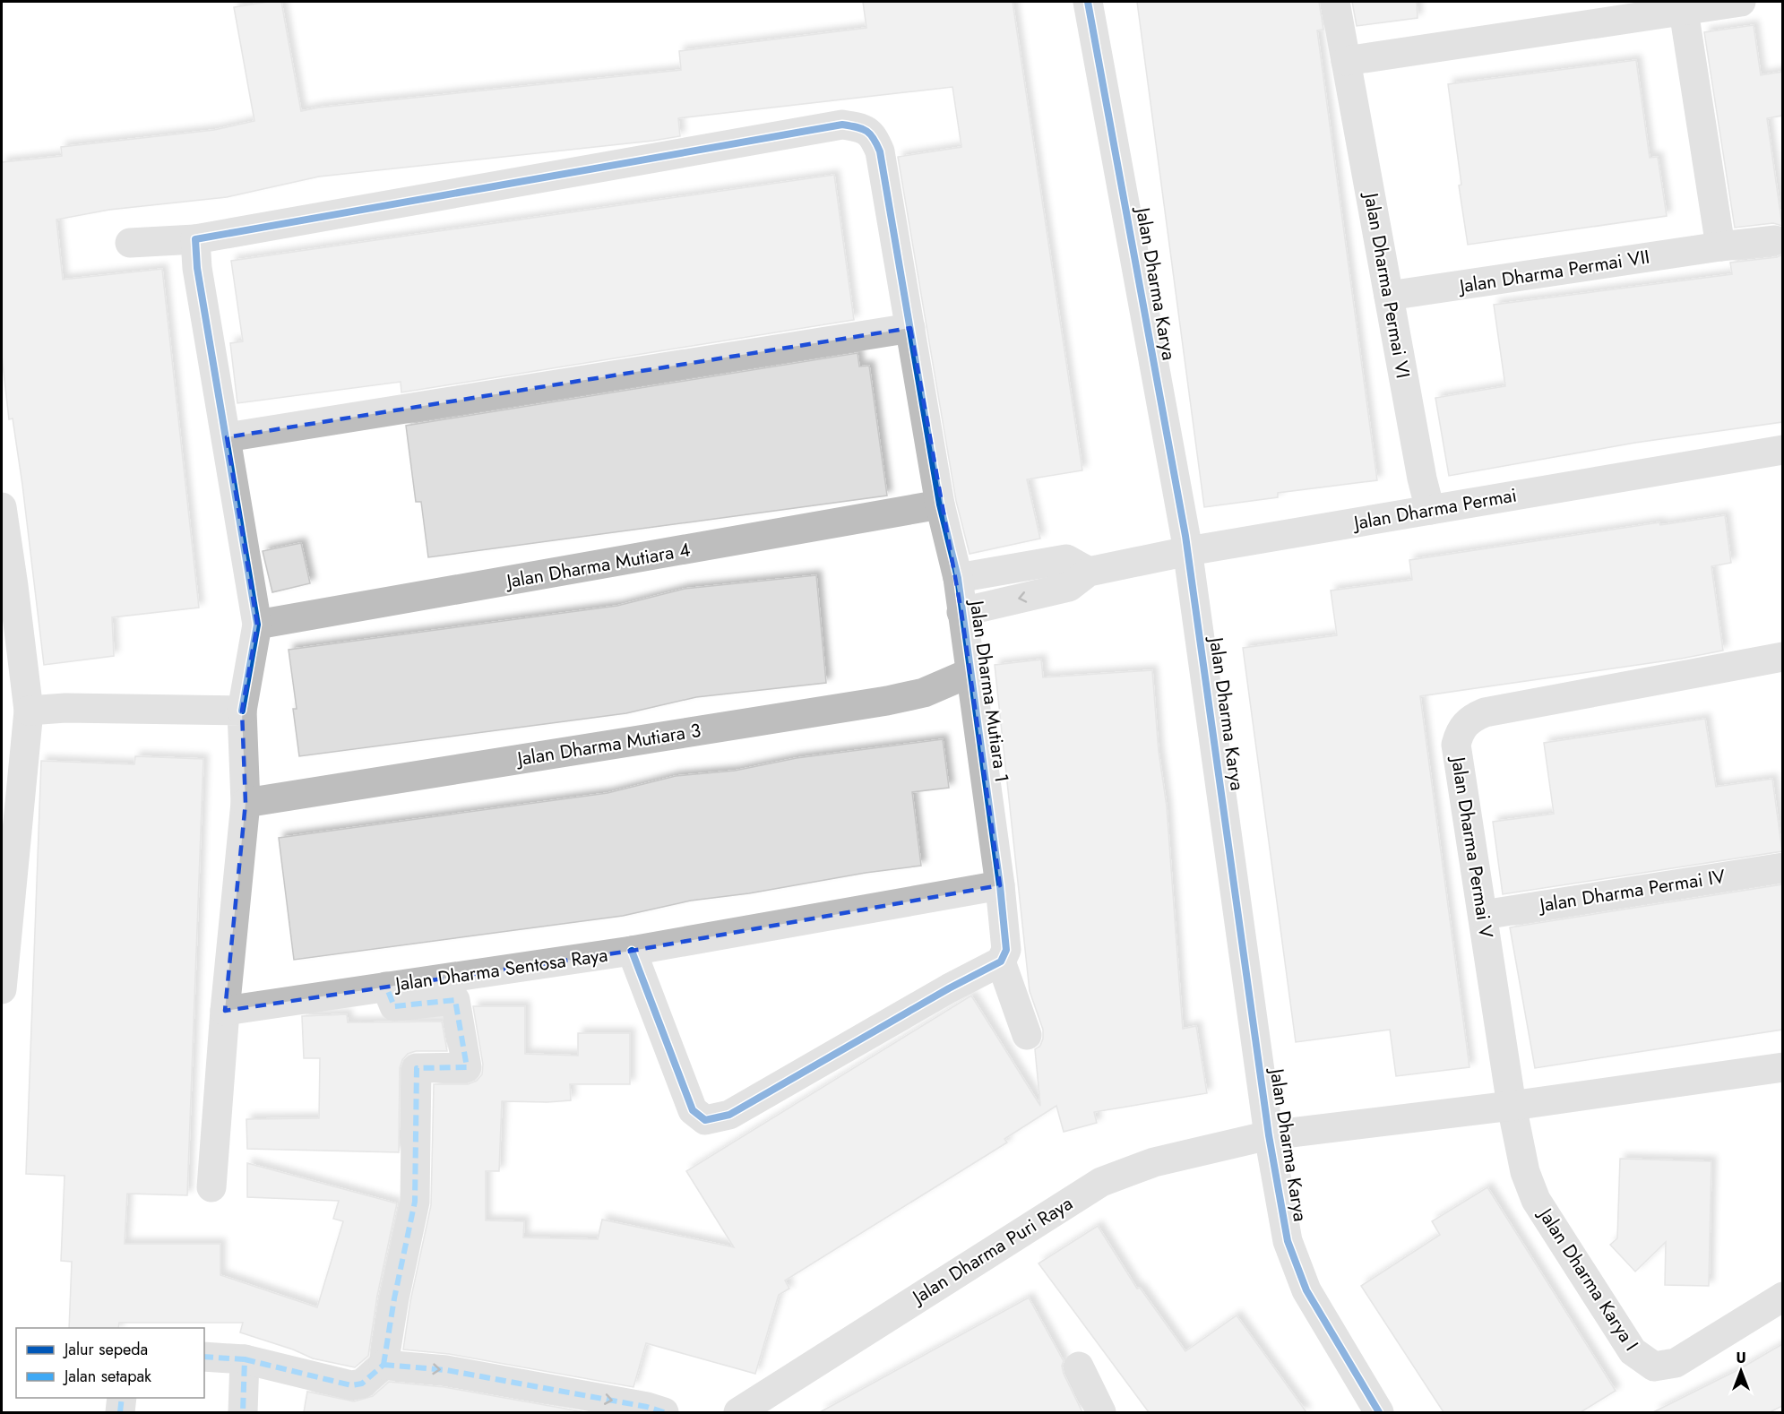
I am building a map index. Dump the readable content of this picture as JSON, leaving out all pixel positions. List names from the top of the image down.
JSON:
{
  "streets": {
    "street": [
      "Jalan Dharma Permai VII",
      "Jalan Dharma Karya",
      "Jalan Dharma Permai VI",
      "Jalan Dharma Permai",
      "Jalan Dharma Mutiara 4",
      "Jalan Dharma Mutiara 1",
      "Jalan Dharma Mutiara 3",
      "Jalan Dharma Permai V",
      "Jalan Dharma Permai IV",
      "Jalan Dharma Sentosa Raya",
      "Jalan Dharma Puri Raya",
      "Jalan Dharma Karya I"
    ]
  },
  "crossings": [
    ["Jalan Dharma Permai VII", "Jalan Dharma Permai VI"],
    ["Jalan Dharma Karya", "Jalan Dharma Permai"],
    ["Jalan Dharma Karya", "Jalan Dharma Puri Raya"],
    ["Jalan Dharma Permai VI", "Jalan Dharma Permai"],
    ["Jalan Dharma Permai", "Jalan Dharma Mutiara 1"],
    ["Jalan Dharma Mutiara 4", "Jalan Dharma Mutiara 1"],
    ["Jalan Dharma Mutiara 1", "Jalan Dharma Mutiara 3"],
    ["Jalan Dharma Mutiara 1", "Jalan Dharma Sentosa Raya"],
    ["Jalan Dharma Permai V", "Jalan Dharma Permai IV"],
    ["Jalan Dharma Permai V", "Jalan Dharma Karya I"]
  ],
  "legend": ["Jalur sepeda", "Jalan setapak"],
  "north": "top"
}
